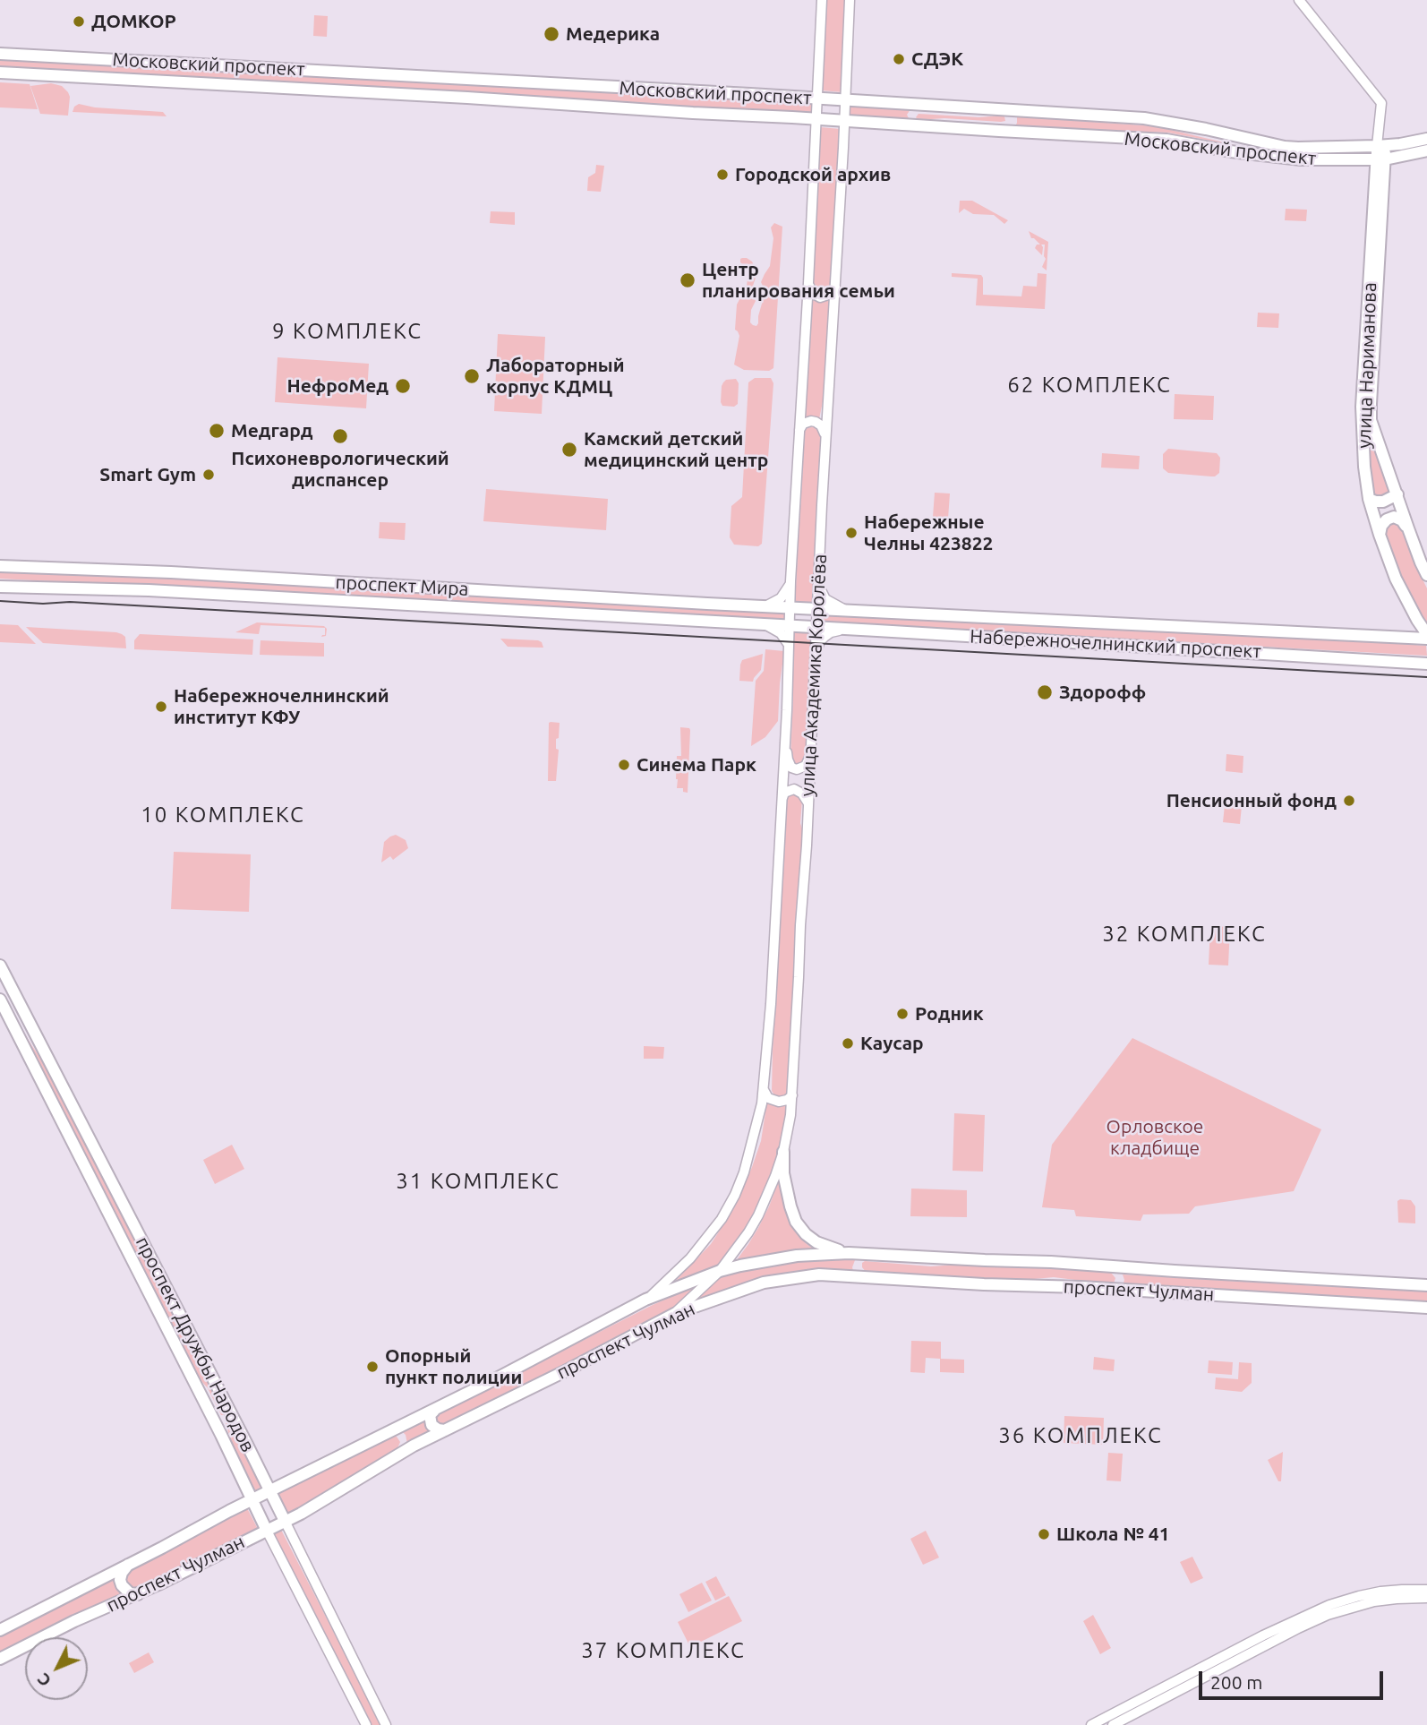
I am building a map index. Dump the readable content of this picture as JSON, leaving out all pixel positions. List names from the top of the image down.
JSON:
{
  "streets": {
    "main road": [
      "Московский проспект",
      "улица Нариманова",
      "проспект Мира",
      "Набережночелнинский проспект",
      "проспект Чулман",
      "проспект Дружбы Народов"
    ],
    "street": ["улица Академика Королёва"]
  },
  "crossings": [
    ["Московский проспект", "улица Нариманова"],
    ["Московский проспект", "улица Академика Королёва"],
    ["улица Нариманова", "Набережночелнинский проспект"],
    ["проспект Мира", "Набережночелнинский проспект"],
    ["проспект Мира", "улица Академика Королёва"],
    ["Набережночелнинский проспект", "улица Академика Королёва"],
    ["улица Академика Королёва", "проспект Чулман"],
    ["проспект Чулман", "проспект Дружбы Народов"]
  ],
  "districts": [
    "9 КОМПЛЕКС",
    "62 КОМПЛЕКС",
    "10 КОМПЛЕКС",
    "32 КОМПЛЕКС",
    "31 КОМПЛЕКС",
    "36 КОМПЛЕКС",
    "37 КОМПЛЕКС"
  ],
  "parks": ["Орловское кладбище"],
  "places": [
    "ДОМКОР",
    "Медерика",
    "СДЭК",
    "Городской архив",
    "Центр планирования семьи",
    "Лабораторный корпус КДМЦ",
    "НефроМед",
    "Медгард",
    "Психоневрологический диспансер",
    "Камский детский медицинский центр",
    "Smart Gym",
    "Набережные Челны 423822",
    "Здорофф",
    "Набережночелнинский институт КФУ",
    "Синема Парк",
    "Пенсионный фонд",
    "Родник",
    "Каусар",
    "Опорный пункт полиции",
    "Школа № 41"
  ],
  "scale_bar": "200 m",
  "north": "bottom left"
}
